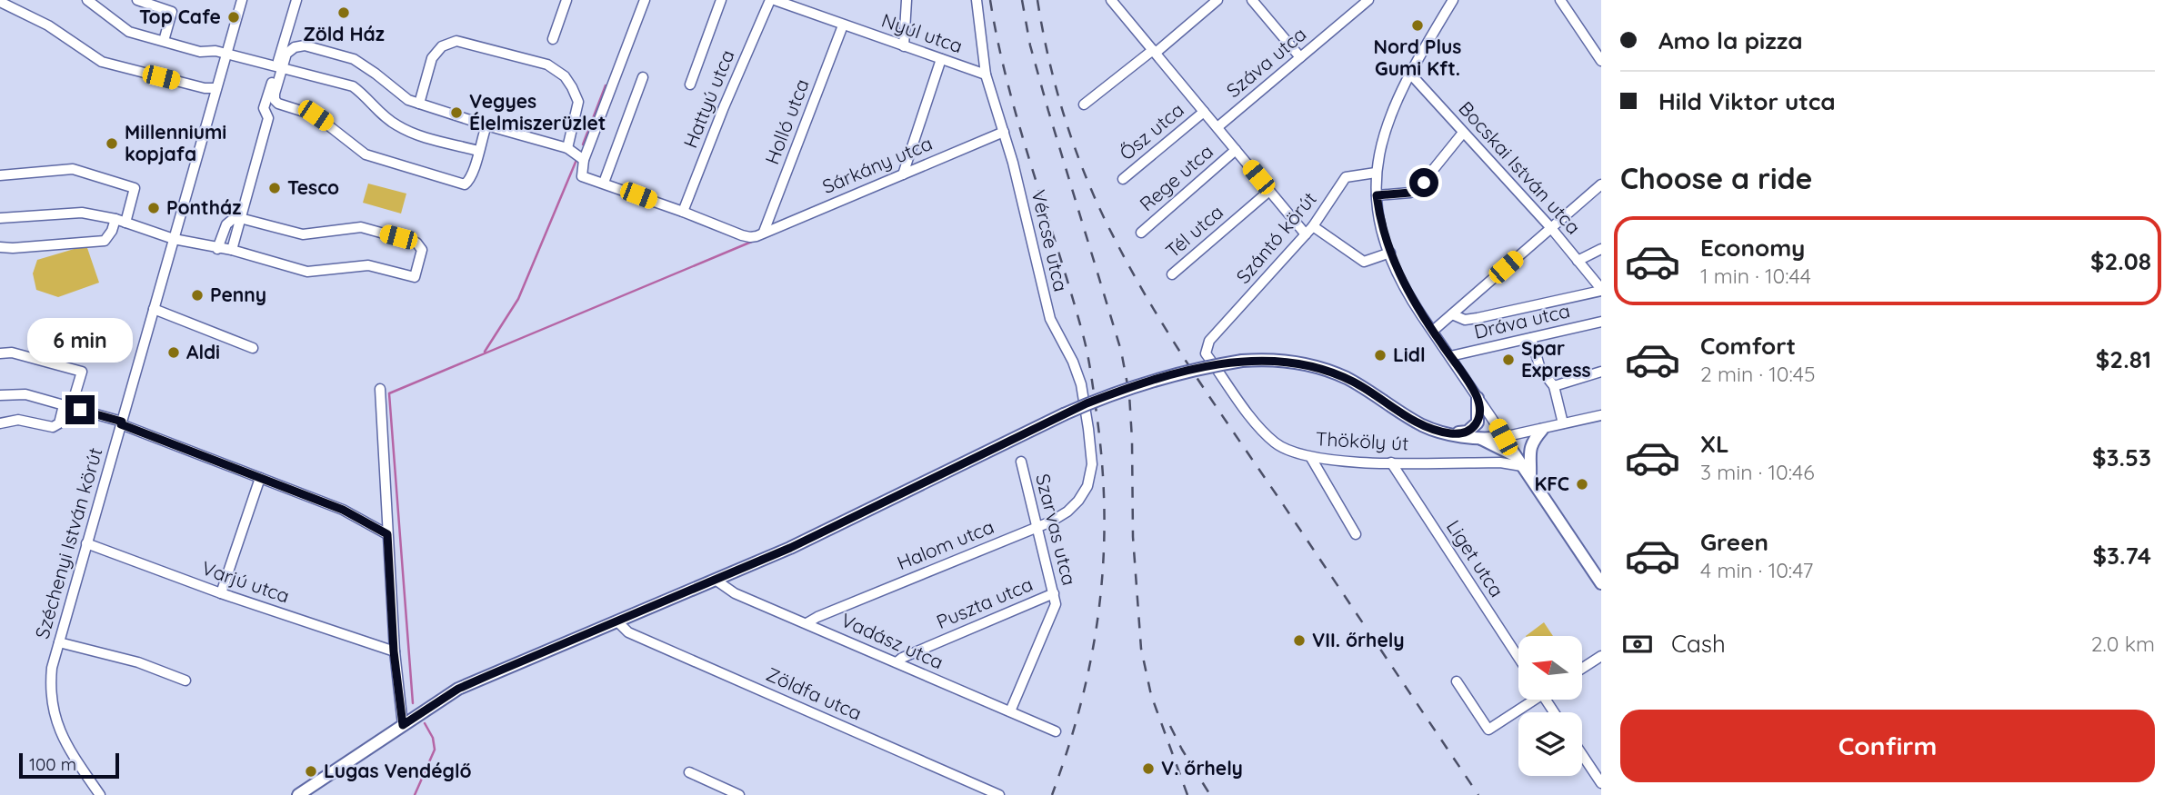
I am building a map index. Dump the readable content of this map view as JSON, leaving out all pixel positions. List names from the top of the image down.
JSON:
{
  "streets": {
    "main road": ["Thököly út"],
    "street": [
      "Nyúl utca",
      "Száva utca",
      "Hattyú utca",
      "Holló utca",
      "Ősz utca",
      "Sárkány utca",
      "Bocskai István utca",
      "Rege utca",
      "Tél utca",
      "Szántó körút",
      "Vércse utca",
      "Dráva utca",
      "Szarvas utca",
      "Széchenyi István körút",
      "Halom utca",
      "Liget utca",
      "Varjú utca",
      "Puszta utca",
      "Vadász utca",
      "Zöldfa utca"
    ]
  },
  "crossings": [
    ["Nyúl utca", "Holló utca"],
    ["Nyúl utca", "Vércse utca"],
    ["Holló utca", "Sárkány utca"],
    ["Sárkány utca", "Vércse utca"],
    ["Szántó körút", "Thököly út"],
    ["Vércse utca", "Halom utca"],
    ["Thököly út", "Liget utca"],
    ["Thököly út", "Vadász utca"],
    ["Szarvas utca", "Halom utca"],
    ["Szarvas utca", "Puszta utca"],
    ["Szarvas utca", "Vadász utca"],
    ["Széchenyi István körút", "Varjú utca"],
    ["Halom utca", "Vadász utca"],
    ["Puszta utca", "Vadász utca"]
  ],
  "places": [
    "Zöld Ház",
    "Top Cafe",
    "Nord Plus Gumi Kft.",
    "Vegyes Élelmiszerüzlet",
    "Millenniumi kopjafa",
    "Tesco",
    "Pontház",
    "Penny",
    "Aldi",
    "Lidl",
    "Spar Express",
    "KFC",
    "VII. őrhely",
    "V. őrhely",
    "Lugas Vendéglő"
  ],
  "scale_bar": "100 m",
  "north": "left",
  "page": {
    "banner": ["Amo la pizza", "Hild Viktor utca"],
    "heading": "Choose a ride",
    "list": [
      {
        "name": "Economy",
        "note": "1 min · 10:44",
        "value": "$2.08"
      },
      {
        "name": "Comfort",
        "note": "2 min · 10:45",
        "value": "$2.81"
      },
      {
        "name": "XL",
        "note": "3 min · 10:46",
        "value": "$3.53"
      },
      {
        "name": "Green",
        "note": "4 min · 10:47",
        "value": "$3.74"
      }
    ],
    "bubble": "6 min",
    "pay": ["Cash", "2.0 km"],
    "buttons": "Confirm",
    "scale": "100 m"
  }
}
